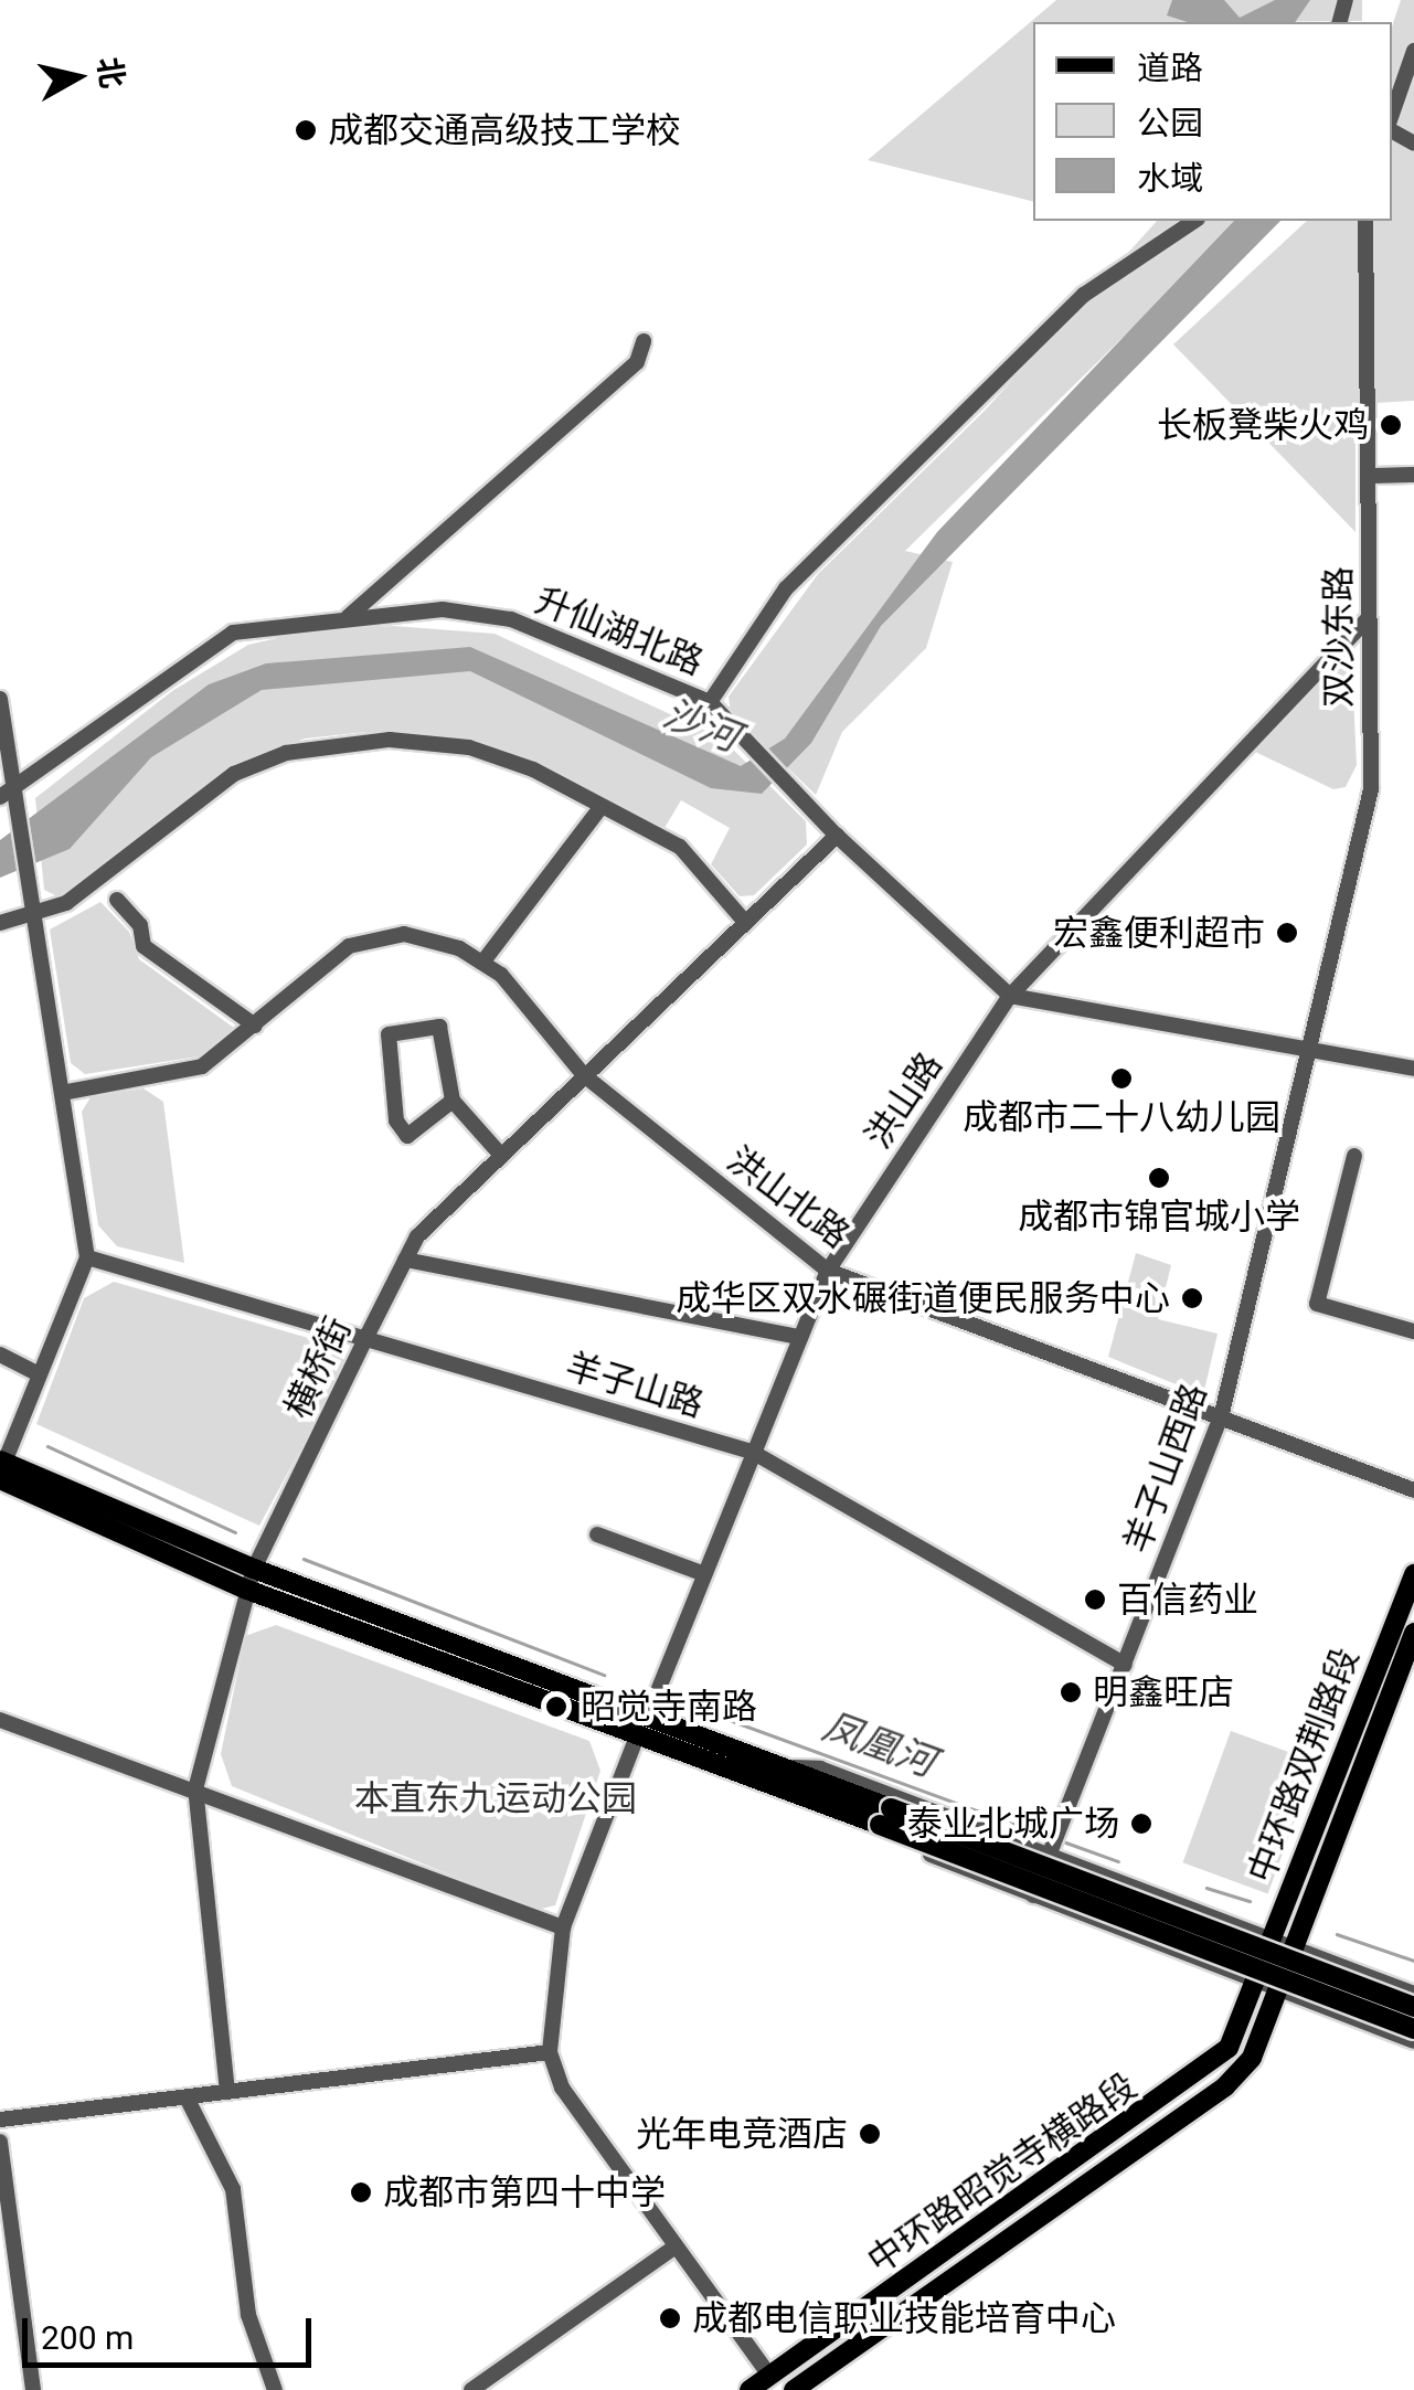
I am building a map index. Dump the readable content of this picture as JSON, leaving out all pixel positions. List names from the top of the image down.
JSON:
{
  "streets": {
    "main road": ["中环路双荆路段", "中环路昭觉寺横路段"],
    "street": [
      "升仙湖北路",
      "双沙东路",
      "洪山路",
      "洪山北路",
      "横桥街",
      "羊子山路",
      "羊子山西路"
    ]
  },
  "crossings": [
    ["双沙东路", "洪山路"],
    ["双沙东路", "羊子山西路"],
    ["洪山路", "洪山北路"],
    ["洪山路", "羊子山路"],
    ["洪山北路", "横桥街"],
    ["洪山北路", "羊子山西路"],
    ["横桥街", "羊子山路"],
    ["羊子山路", "羊子山西路"],
    ["中环路双荆路段", "中环路昭觉寺横路段"]
  ],
  "water": ["沙河", "凤凰河"],
  "parks": ["本直东九运动公园"],
  "places": [
    "成都交通高级技工学校",
    "长板凳柴火鸡",
    "宏鑫便利超市",
    "成都市二十八幼儿园",
    "成都市锦官城小学",
    "成华区双水碾街道便民服务中心",
    "百信药业",
    "明鑫旺店",
    "昭觉寺南路",
    "泰业北城广场",
    "光年电竞酒店",
    "成都市第四十中学",
    "成都电信职业技能培育中心"
  ],
  "legend": ["道路", "公园", "水域"],
  "scale_bar": "200 m",
  "north": "right"
}
